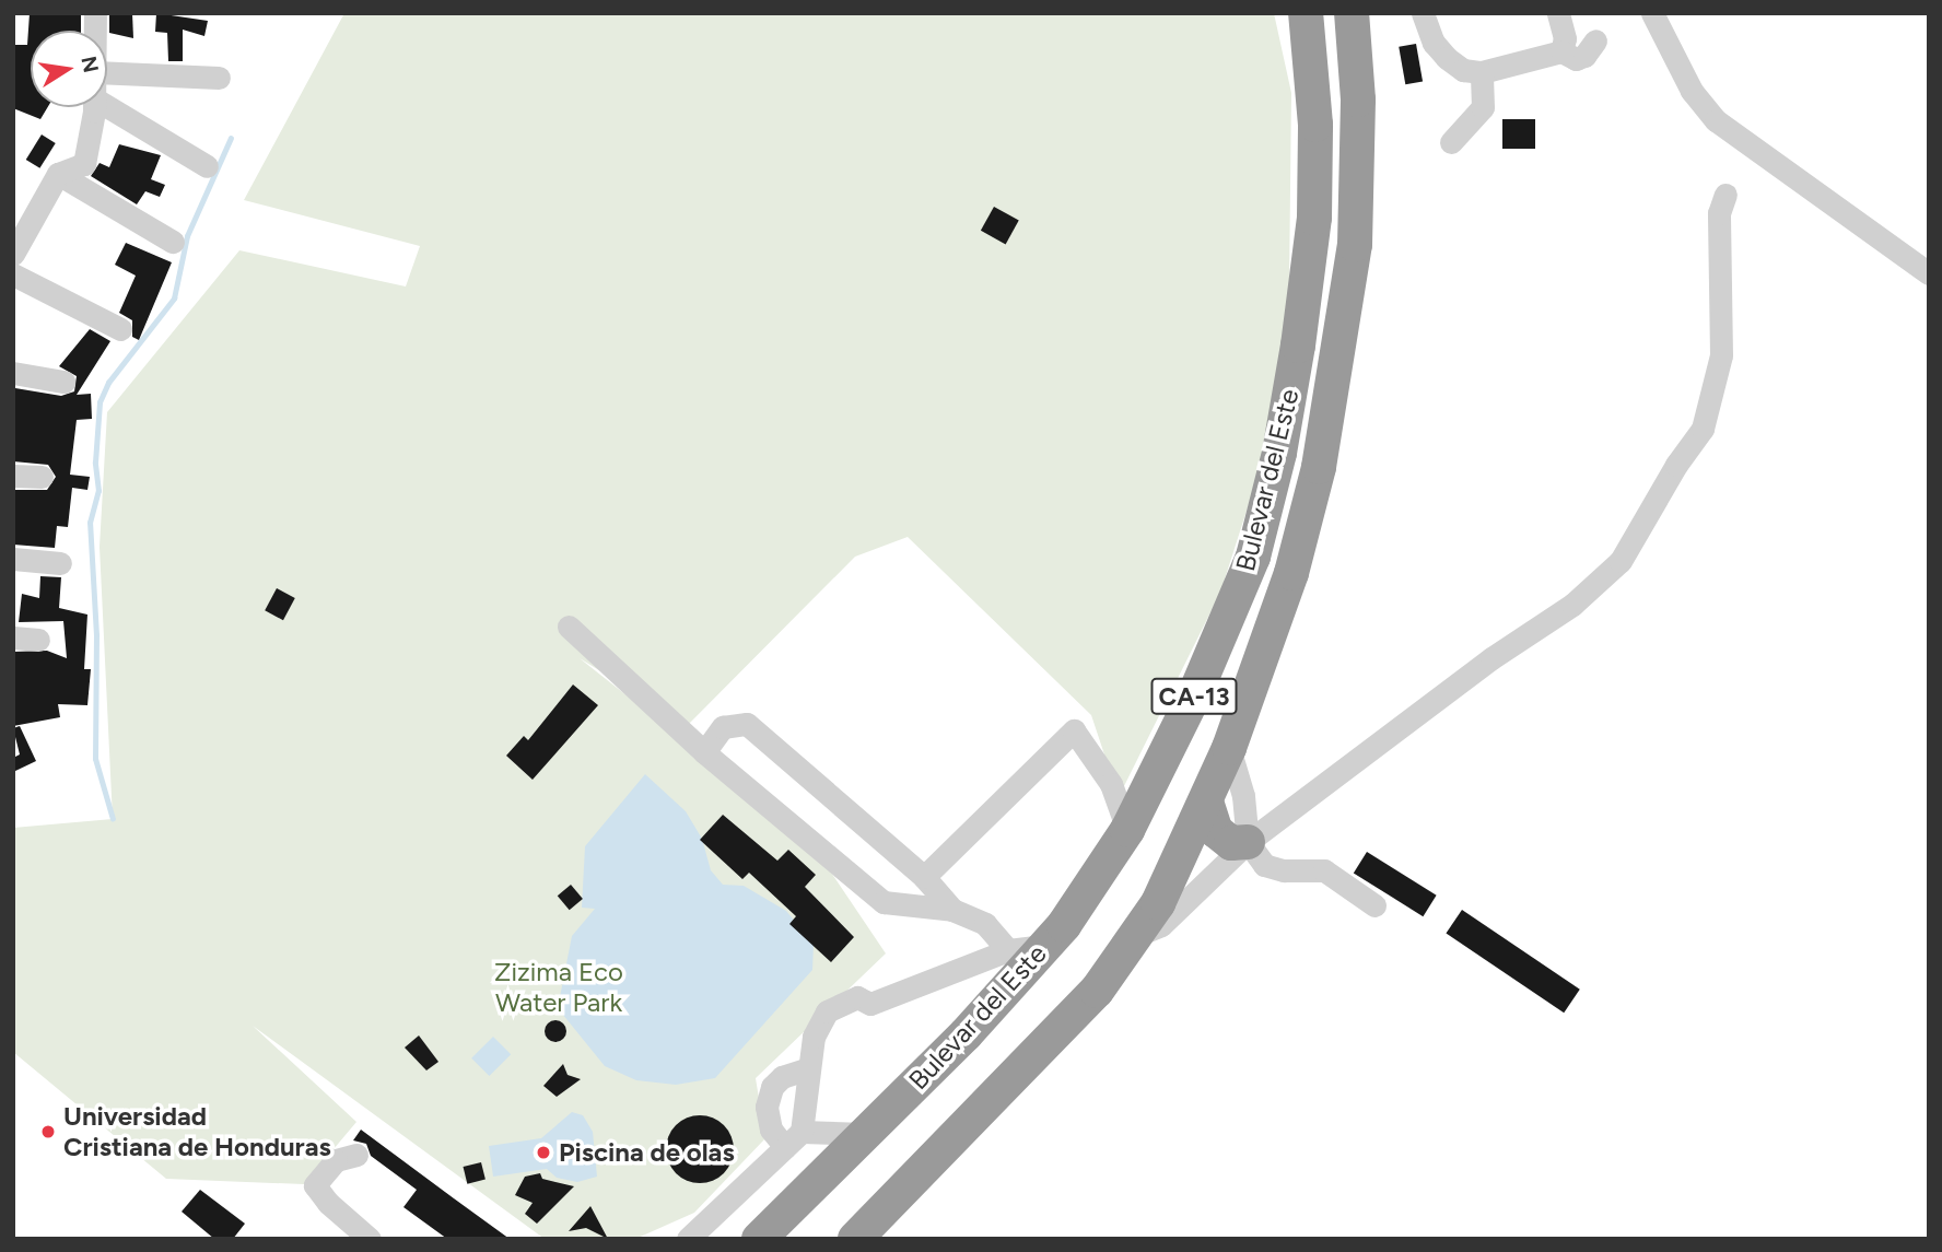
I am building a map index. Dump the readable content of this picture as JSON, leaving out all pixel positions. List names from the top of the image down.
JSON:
{
  "streets": {
    "highway": ["Bulevar del Este", "CA-13"]
  },
  "parks": ["Zizima Eco Water Park"],
  "places": ["Universidad Cristiana de Honduras", "Piscina de olas"],
  "north": "right"
}
